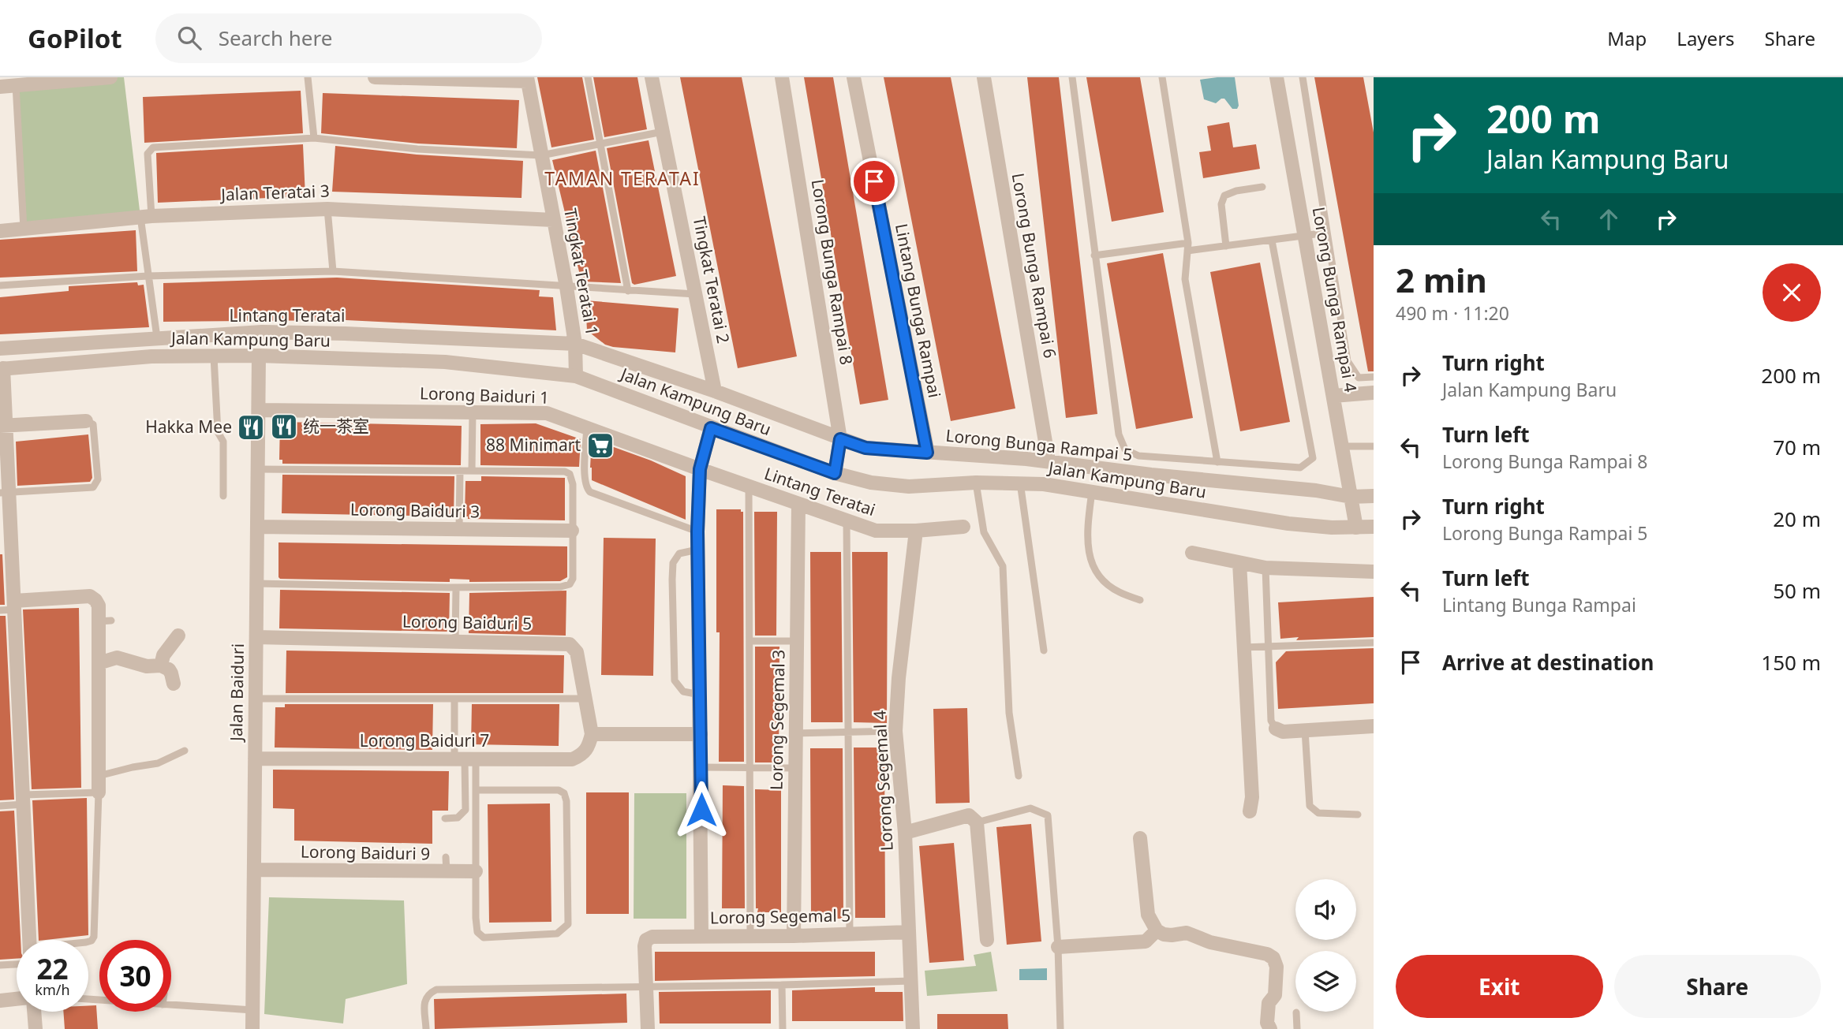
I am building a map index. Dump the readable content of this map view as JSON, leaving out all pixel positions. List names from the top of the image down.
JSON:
{
  "streets": {
    "street": [
      "Jalan Teratai 3",
      "Lorong Bunga Rampai 6",
      "Tingkat Teratai 1",
      "Lorong Bunga Rampai 8",
      "Tingkat Teratai 2",
      "Lorong Bunga Rampai 4",
      "Lintang Bunga Rampai",
      "Lintang Teratai",
      "Jalan Kampung Baru",
      "Lorong Baiduri 1",
      "Lorong Bunga Rampai 5",
      "Lorong Baiduri 3",
      "Lorong Baiduri 5",
      "Jalan Baiduri",
      "Lorong Segemal 3",
      "Lorong Baiduri 7",
      "Lorong Segemal 4",
      "Lorong Baiduri 9",
      "Lorong Segemal 5"
    ]
  },
  "crossings": [
    ["Jalan Teratai 3", "Tingkat Teratai 1"],
    ["Lorong Bunga Rampai 6", "Lorong Bunga Rampai 5"],
    ["Tingkat Teratai 1", "Lintang Teratai"],
    ["Tingkat Teratai 1", "Jalan Kampung Baru"],
    ["Tingkat Teratai 1", "Lorong Bunga Rampai 5"],
    ["Lorong Bunga Rampai 8", "Jalan Kampung Baru"],
    ["Lorong Bunga Rampai 8", "Lorong Bunga Rampai 5"],
    ["Tingkat Teratai 2", "Lorong Bunga Rampai 5"],
    ["Lorong Bunga Rampai 4", "Jalan Kampung Baru"],
    ["Lorong Bunga Rampai 4", "Lorong Bunga Rampai 5"],
    ["Lintang Bunga Rampai", "Lorong Bunga Rampai 5"],
    ["Lintang Teratai", "Lorong Baiduri 1"],
    ["Lintang Teratai", "Lorong Bunga Rampai 5"],
    ["Lintang Teratai", "Lorong Segemal 3"],
    ["Lintang Teratai", "Lorong Segemal 4"],
    ["Jalan Kampung Baru", "Jalan Baiduri"],
    ["Lorong Baiduri 1", "Jalan Baiduri"],
    ["Lorong Baiduri 3", "Jalan Baiduri"],
    ["Lorong Baiduri 5", "Jalan Baiduri"],
    ["Lorong Baiduri 5", "Lorong Baiduri 7"],
    ["Jalan Baiduri", "Lorong Baiduri 7"],
    ["Jalan Baiduri", "Lorong Baiduri 9"],
    ["Lorong Segemal 3", "Lorong Segemal 5"],
    ["Lorong Segemal 4", "Lorong Segemal 5"]
  ],
  "districts": ["TAMAN TERATAI"],
  "places": {
    "restaurant": ["统一茶室", "Hakka Mee"],
    "supermarket": ["88 Minimart"]
  },
  "page": {
    "header": "GoPilot",
    "search": "Search here",
    "nav": ["Map", "Layers", "Share"],
    "turn": ["200 m", "Jalan Kampung Baru"],
    "heading": ["2 min", "490 m · 11:20"],
    "list": [
      {
        "name": "Turn right",
        "note": "Jalan Kampung Baru",
        "value": "200 m"
      },
      {
        "name": "Turn left",
        "note": "Lorong Bunga Rampai 8",
        "value": "70 m"
      },
      {
        "name": "Turn right",
        "note": "Lorong Bunga Rampai 5",
        "value": "20 m"
      },
      {
        "name": "Turn left",
        "note": "Lintang Bunga Rampai",
        "value": "50 m"
      },
      {
        "name": "Arrive at destination",
        "value": "150 m"
      }
    ],
    "speed": "22 km/h",
    "limit": "30",
    "buttons": ["Exit", "Share"]
  }
}
